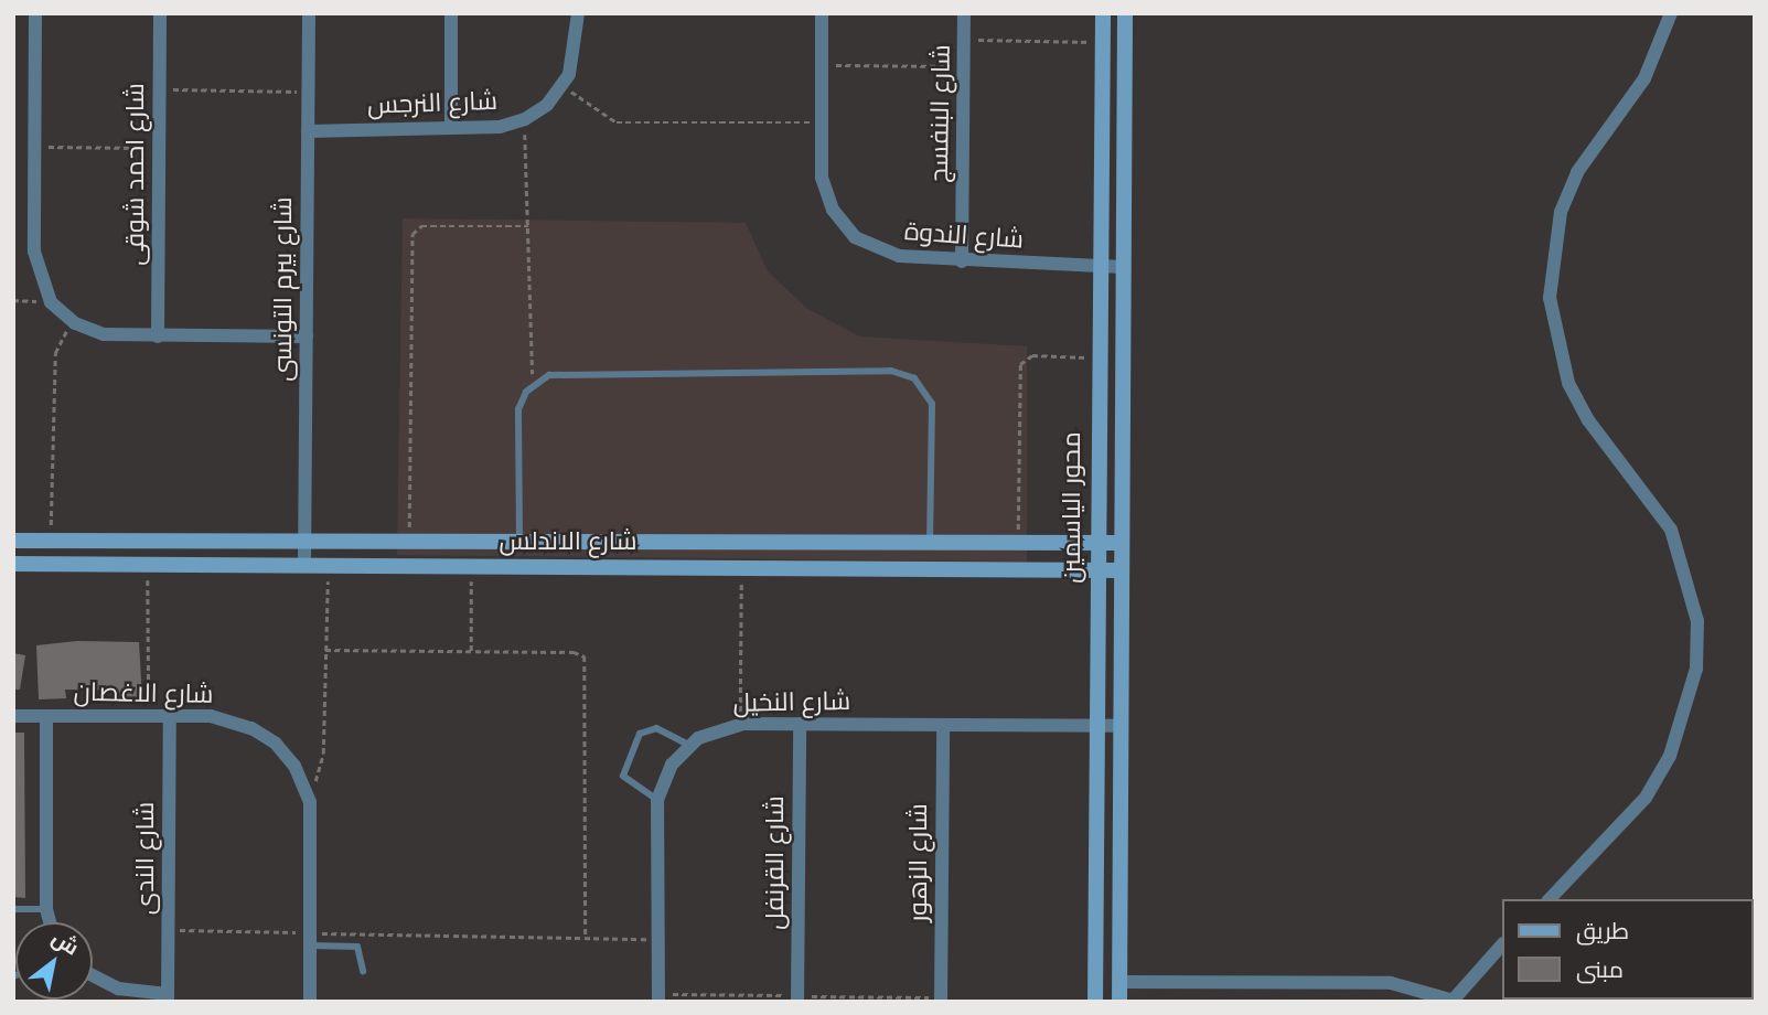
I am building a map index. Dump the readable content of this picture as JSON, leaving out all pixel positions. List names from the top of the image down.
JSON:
{
  "streets": {
    "street": [
      "شارع النرجس",
      "شارع البنفسج",
      "شارع احمد شوقى",
      "شارع الندوة",
      "شارع بيرم التونسى",
      "محور الياسمين",
      "شارع الاندلس",
      "شارع الاغصان",
      "شارع النخيل",
      "شارع الندى",
      "شارع القرنفل",
      "شارع الزهور"
    ]
  },
  "crossings": [
    ["شارع النرجس", "شارع بيرم التونسى"],
    ["شارع البنفسج", "شارع الندوة"],
    ["شارع الندوة", "محور الياسمين"],
    ["شارع بيرم التونسى", "شارع الاندلس"],
    ["محور الياسمين", "شارع الاندلس"],
    ["محور الياسمين", "شارع النخيل"],
    ["شارع الاغصان", "شارع الندى"],
    ["شارع النخيل", "شارع القرنفل"],
    ["شارع النخيل", "شارع الزهور"]
  ],
  "legend": ["طريق", "مبنى"],
  "north": "top right"
}
